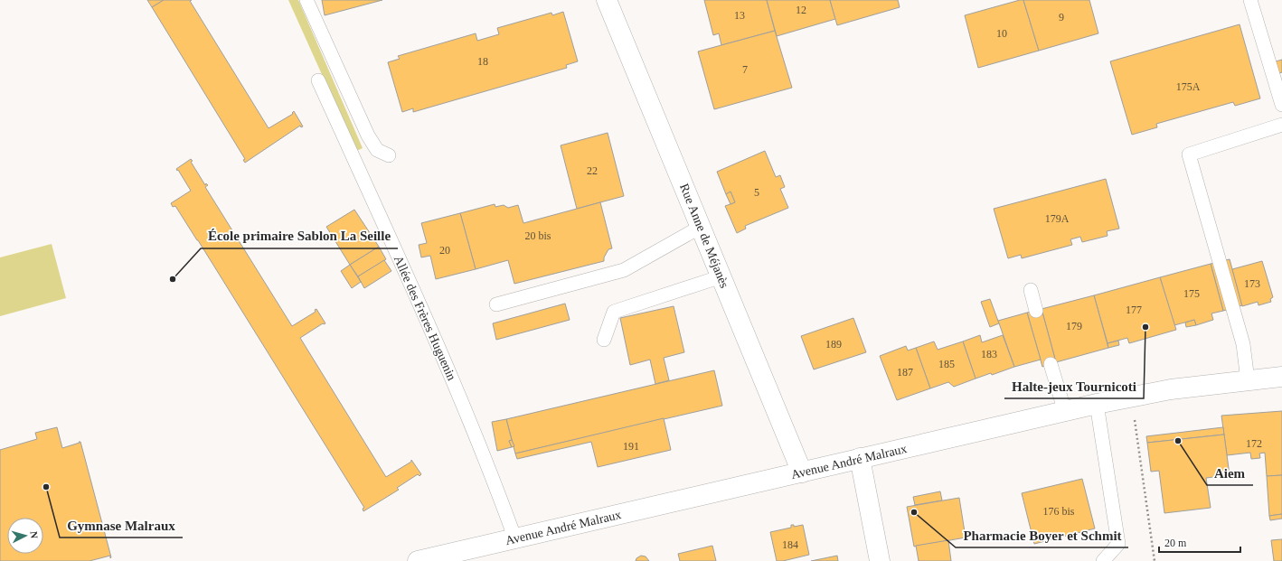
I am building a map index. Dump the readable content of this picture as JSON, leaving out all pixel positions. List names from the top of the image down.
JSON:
{
  "streets": {
    "main road": ["Rue Anne de Méjanès", "Avenue André Malraux"],
    "lane": ["Allée des Frères Huguenin"]
  },
  "crossings": [
    ["Rue Anne de Méjanès", "Avenue André Malraux"],
    ["Allée des Frères Huguenin", "Avenue André Malraux"]
  ],
  "places": [
    "École primaire Sablon La Seille",
    "Halte-jeux Tournicoti",
    "Aiem",
    "Gymnase Malraux",
    "Pharmacie Boyer et Schmit"
  ],
  "house_numbers": [
    "12",
    "13",
    "9",
    "10",
    "18",
    "7",
    "175A",
    "22",
    "5",
    "179A",
    "20 bis",
    "20",
    "173",
    "175",
    "177",
    "179",
    "189",
    "183",
    "185",
    "187",
    "172",
    "191",
    "176 bis",
    "184"
  ],
  "scale_bar": "20 m",
  "north": "right"
}
